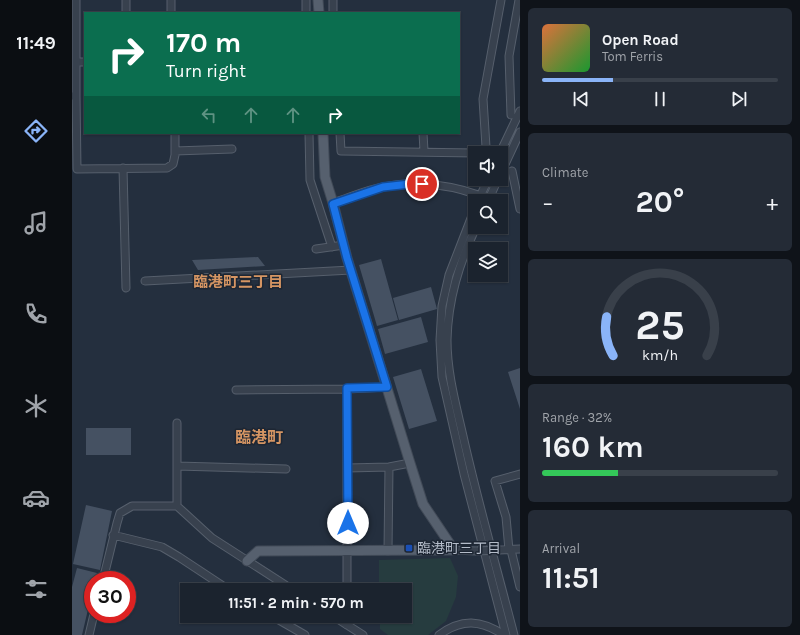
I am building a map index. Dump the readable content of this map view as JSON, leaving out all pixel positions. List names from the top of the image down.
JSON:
{
  "districts": ["臨港町三丁目", "臨港町"],
  "places": {
    "transit": ["臨港町三丁目"]
  },
  "page": {
    "tabs": "11:49",
    "turn": ["170 m", "Turn right"],
    "song": ["Open Road", "Tom Ferris"],
    "tile": [
      "Climate",
      ["Range · 32%", "160 km"],
      ["Arrival", "11:51"]
    ],
    "heat": ["−", "20°", "+"],
    "limit": "30",
    "trip": "11:51 · 2 min · 570 m",
    "gauge": ["25", "km/h"]
  }
}
